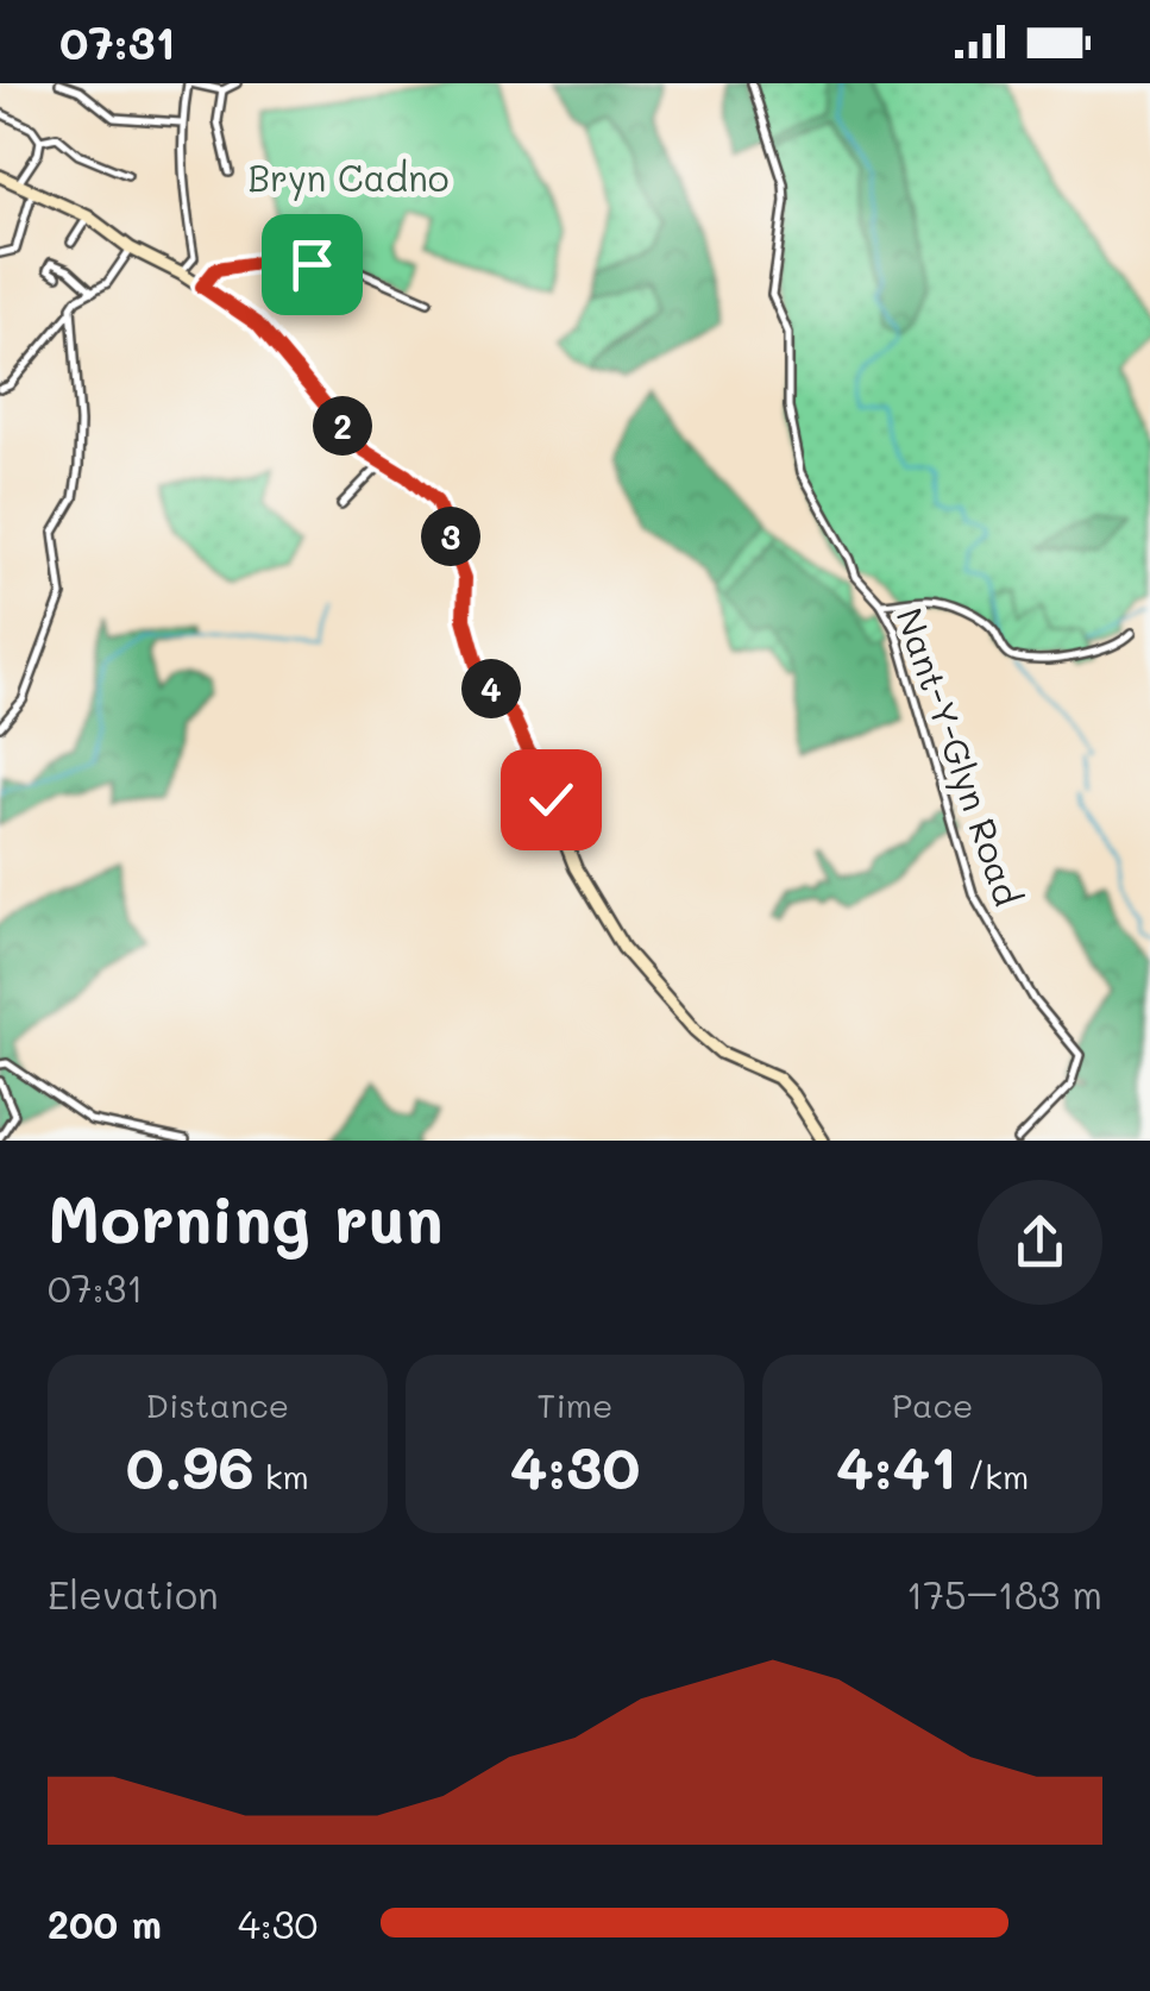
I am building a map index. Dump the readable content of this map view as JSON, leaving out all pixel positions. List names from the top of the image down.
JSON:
{
  "streets": {
    "street": ["Nant-Y-Glyn Road"]
  },
  "parks": ["Bryn Cadno"],
  "page": {
    "status": "07:31",
    "pins": ["2", "3", "4"],
    "heading": ["Morning run", "07:31"],
    "stats": [
      ["Distance", "0.96 km"],
      ["Time", "4:30"],
      ["Pace", "4:41 /km"]
    ],
    "chart": ["Elevation", "175–183 m"],
    "list": [
      {
        "name": "200 m",
        "note": "4:30"
      }
    ]
  }
}
